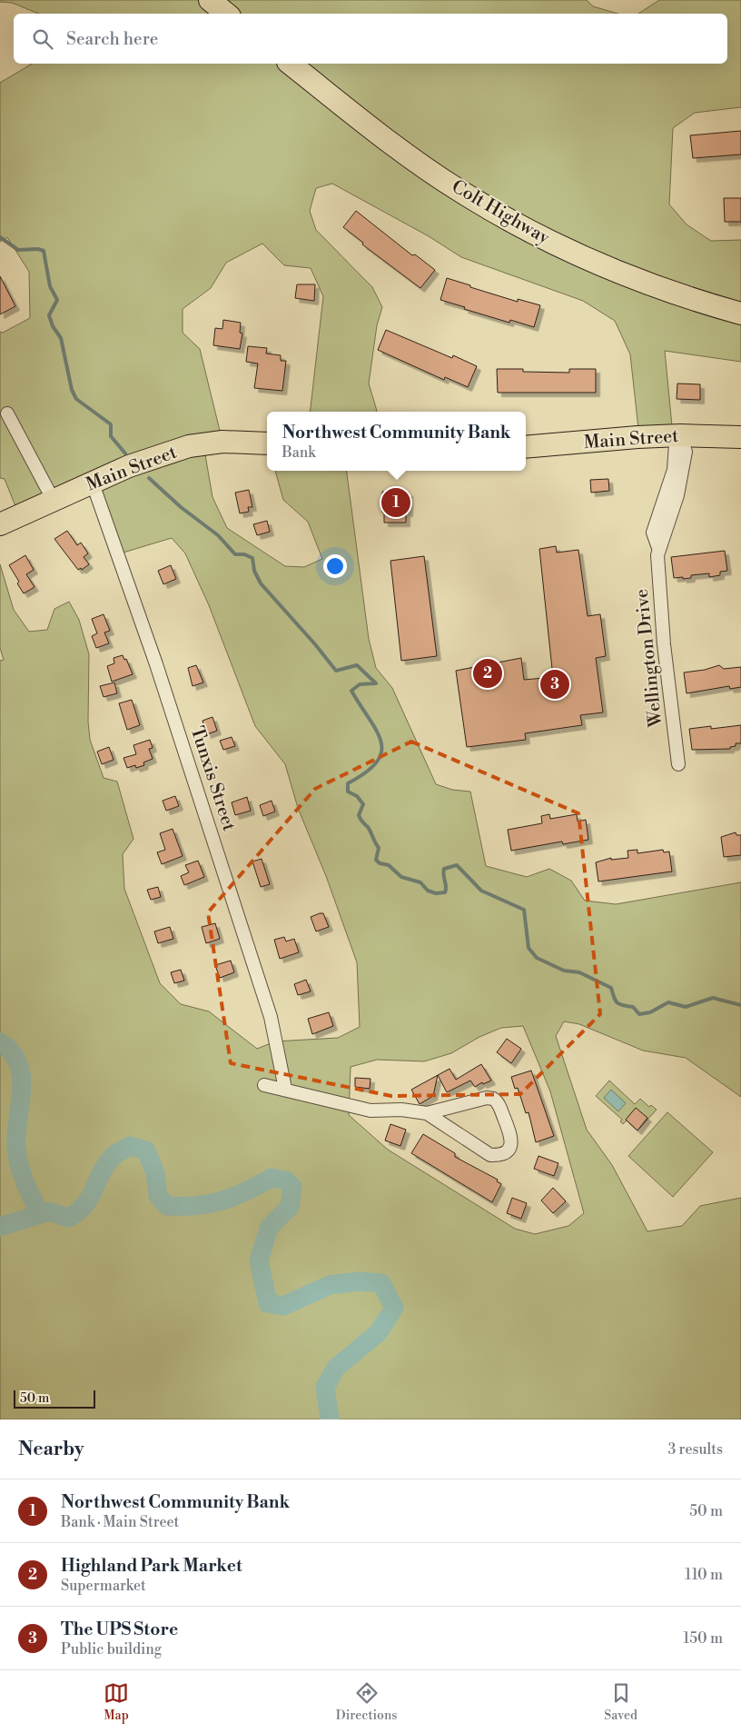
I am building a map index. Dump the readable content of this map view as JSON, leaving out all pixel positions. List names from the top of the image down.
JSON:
{
  "streets": {
    "highway": ["Colt Highway", "Main Street"],
    "street": ["Wellington Drive", "Tunxis Street"]
  },
  "crossings": [
    ["Main Street", "Wellington Drive"],
    ["Main Street", "Tunxis Street"]
  ],
  "scale_bar": "50 m",
  "page": {
    "search": "Search here",
    "popup": ["Northwest Community Bank", "Bank"],
    "pins": ["1", "2", "3"],
    "scale": "50 m",
    "heading": ["Nearby", "3 results"],
    "list": [
      {
        "mark": "1",
        "name": "Northwest Community Bank",
        "note": "Bank · Main Street",
        "value": "50 m"
      },
      {
        "mark": "2",
        "name": "Highland Park Market",
        "note": "Supermarket",
        "value": "110 m"
      },
      {
        "mark": "3",
        "name": "The UPS Store",
        "note": "Public building",
        "value": "150 m"
      }
    ],
    "nav": ["Map", "Directions", "Saved"]
  }
}
